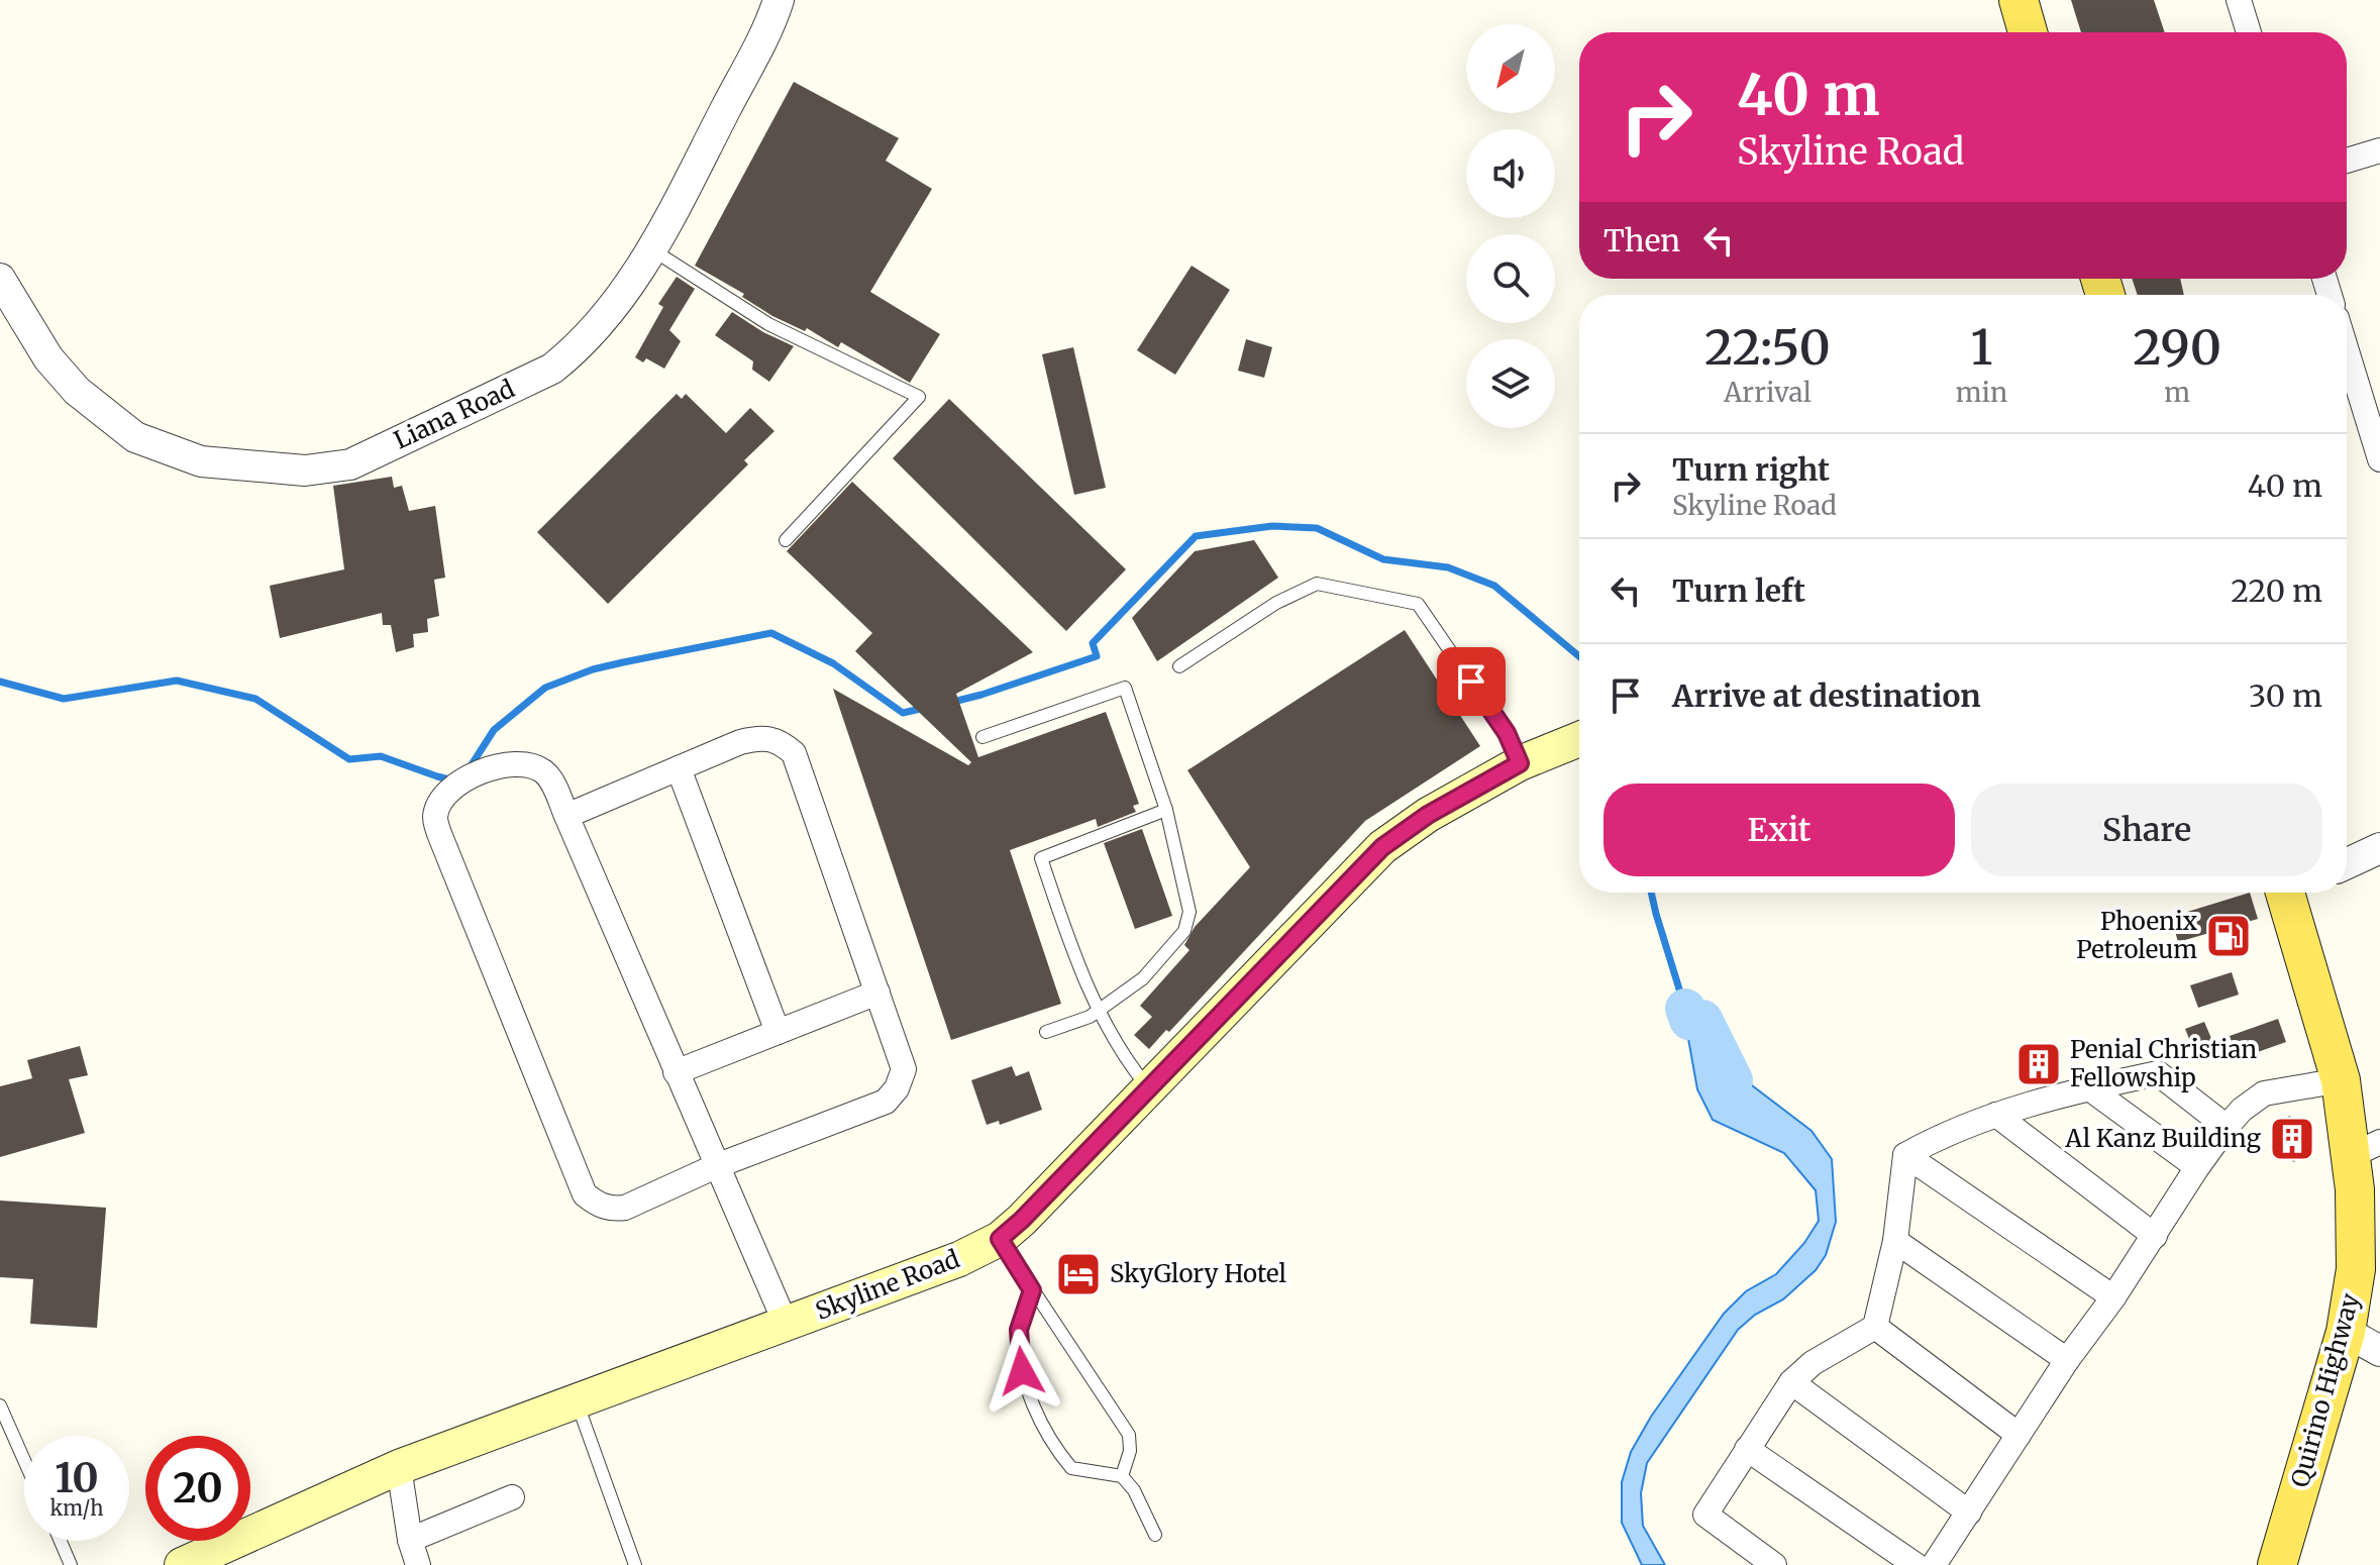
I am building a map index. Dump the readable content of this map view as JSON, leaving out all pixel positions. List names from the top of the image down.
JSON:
{
  "streets": {
    "main road": ["Skyline Road", "Quirino Highway"],
    "street": ["Liana Road"]
  },
  "places": {
    "fuel station": ["Phoenix Petroleum"],
    "building": ["Penial Christian Fellowship", "Al Kanz Building"],
    "hotel": ["SkyGlory Hotel"]
  },
  "north": "bottom left",
  "page": {
    "turn": ["40 m", "Skyline Road"],
    "then": "Then",
    "eta": [
      "22:50",
      "Arrival",
      "1",
      "min",
      "290",
      "m"
    ],
    "list": [
      {
        "name": "Turn right",
        "note": "Skyline Road",
        "value": "40 m"
      },
      {
        "name": "Turn left",
        "value": "220 m"
      },
      {
        "name": "Arrive at destination",
        "value": "30 m"
      }
    ],
    "buttons": ["Exit", "Share"],
    "speed": "10 km/h",
    "limit": "20"
  }
}
